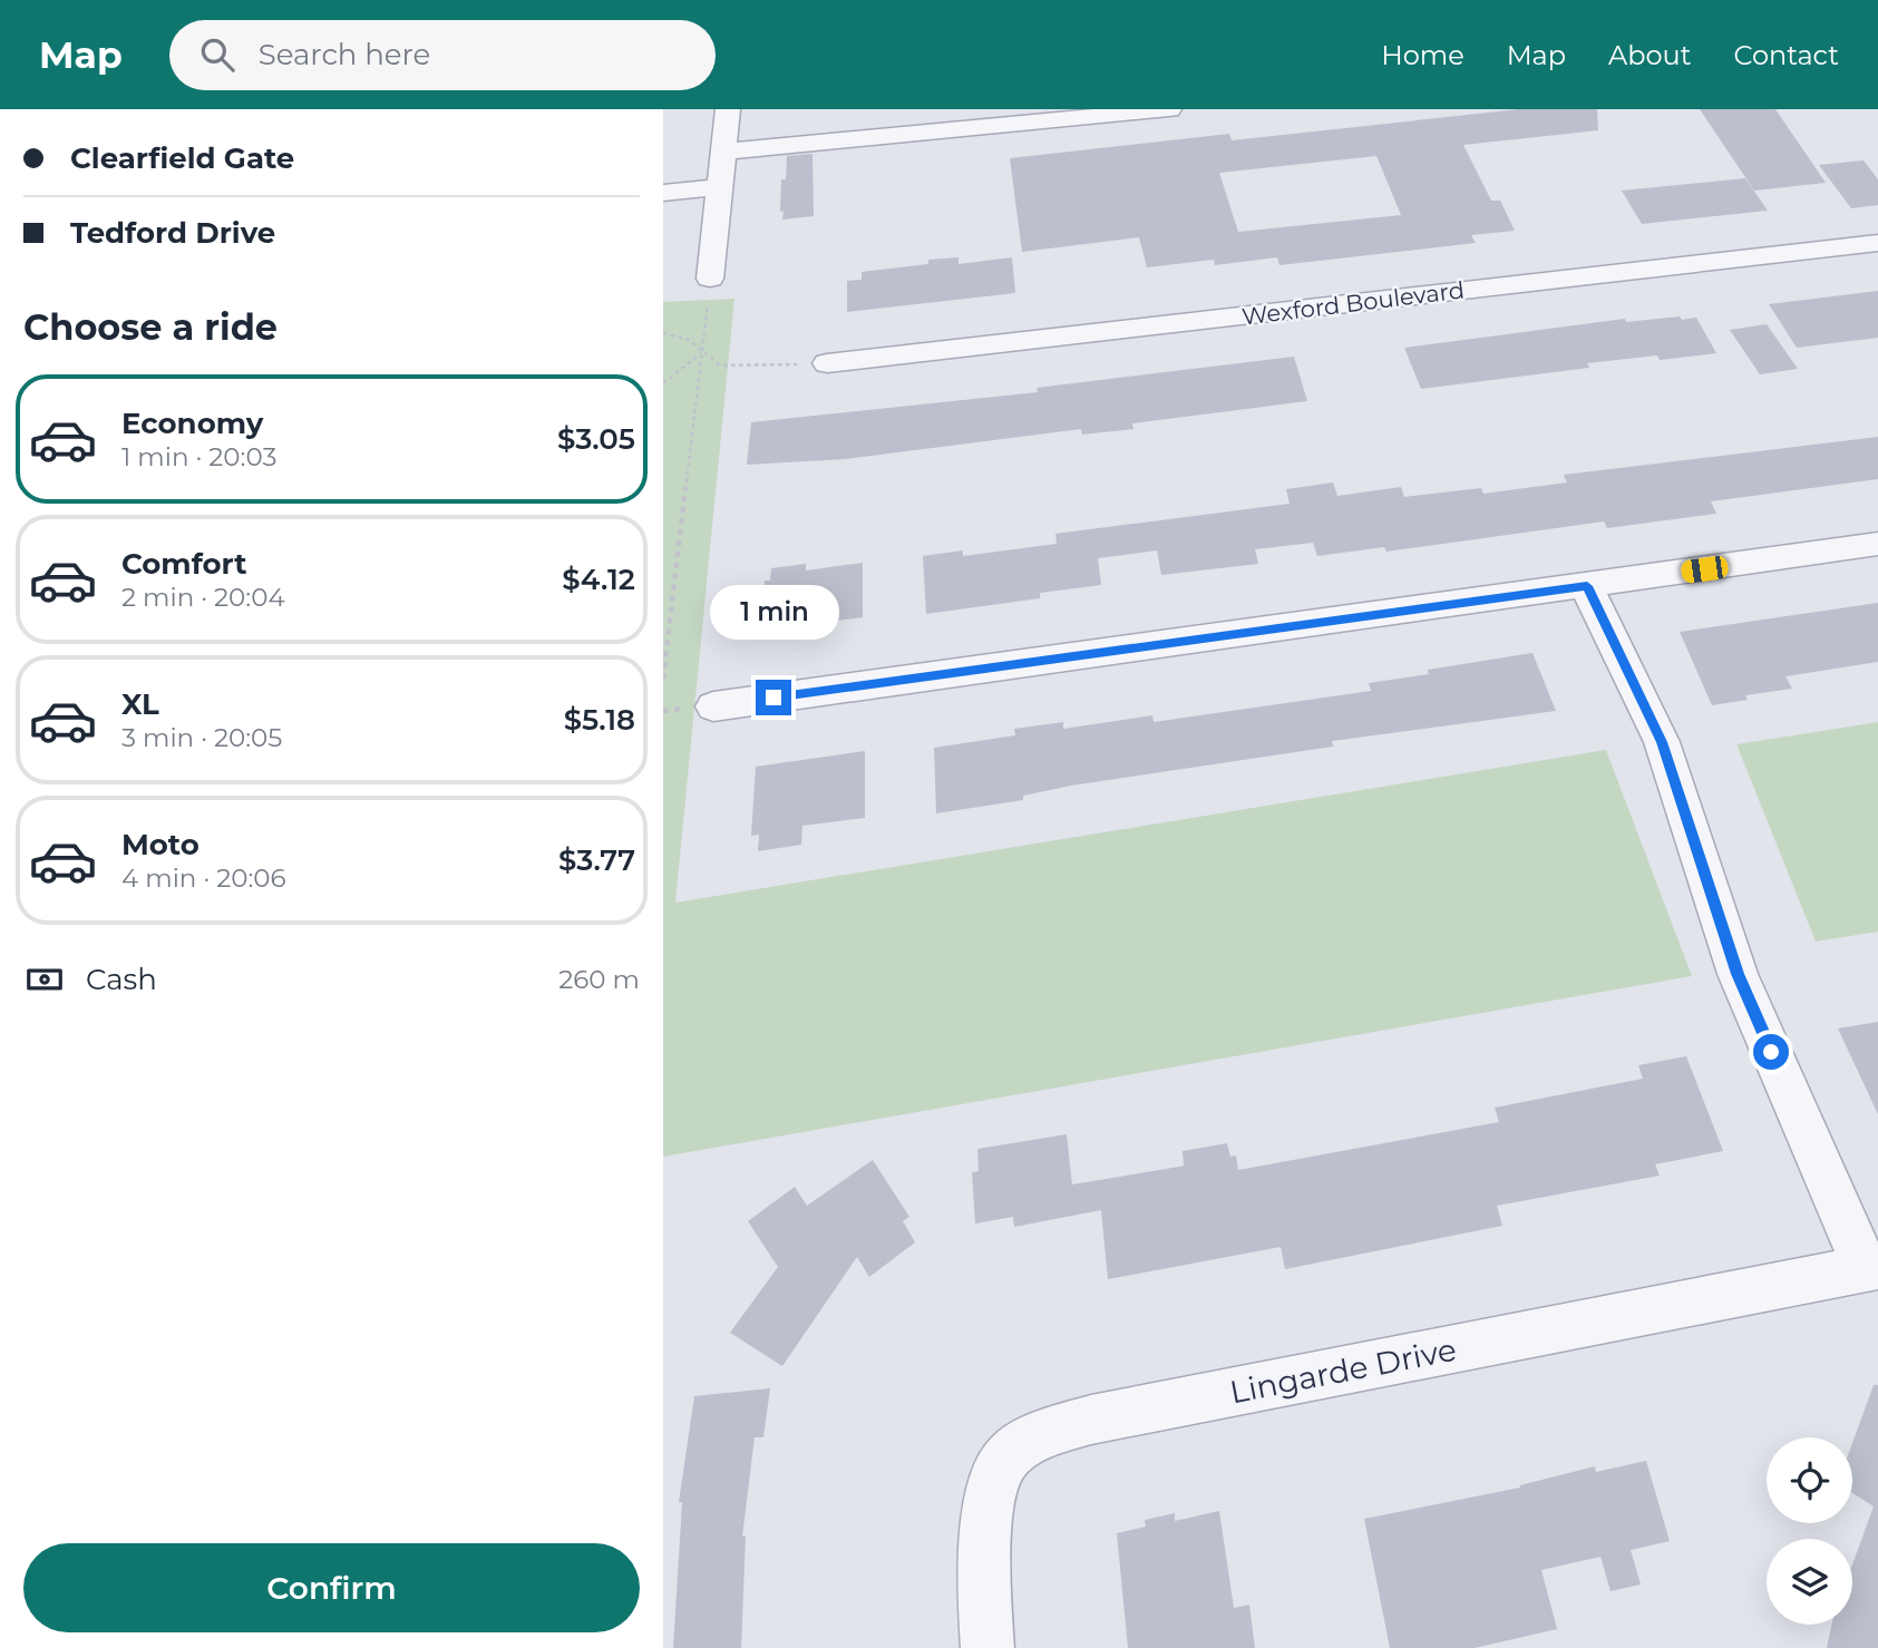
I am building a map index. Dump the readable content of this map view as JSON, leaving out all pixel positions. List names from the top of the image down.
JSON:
{
  "streets": {
    "street": ["Wexford Boulevard", "Lingarde Drive"]
  },
  "page": {
    "header": "Map",
    "search": "Search here",
    "nav": [
      "Home",
      "Map",
      "About",
      "Contact"
    ],
    "banner": ["Clearfield Gate", "Tedford Drive"],
    "heading": "Choose a ride",
    "list": [
      {
        "name": "Economy",
        "note": "1 min · 20:03",
        "value": "$3.05"
      },
      {
        "name": "Comfort",
        "note": "2 min · 20:04",
        "value": "$4.12"
      },
      {
        "name": "XL",
        "note": "3 min · 20:05",
        "value": "$5.18"
      },
      {
        "name": "Moto",
        "note": "4 min · 20:06",
        "value": "$3.77"
      }
    ],
    "bubble": "1 min",
    "pay": ["Cash", "260 m"],
    "buttons": "Confirm"
  }
}
